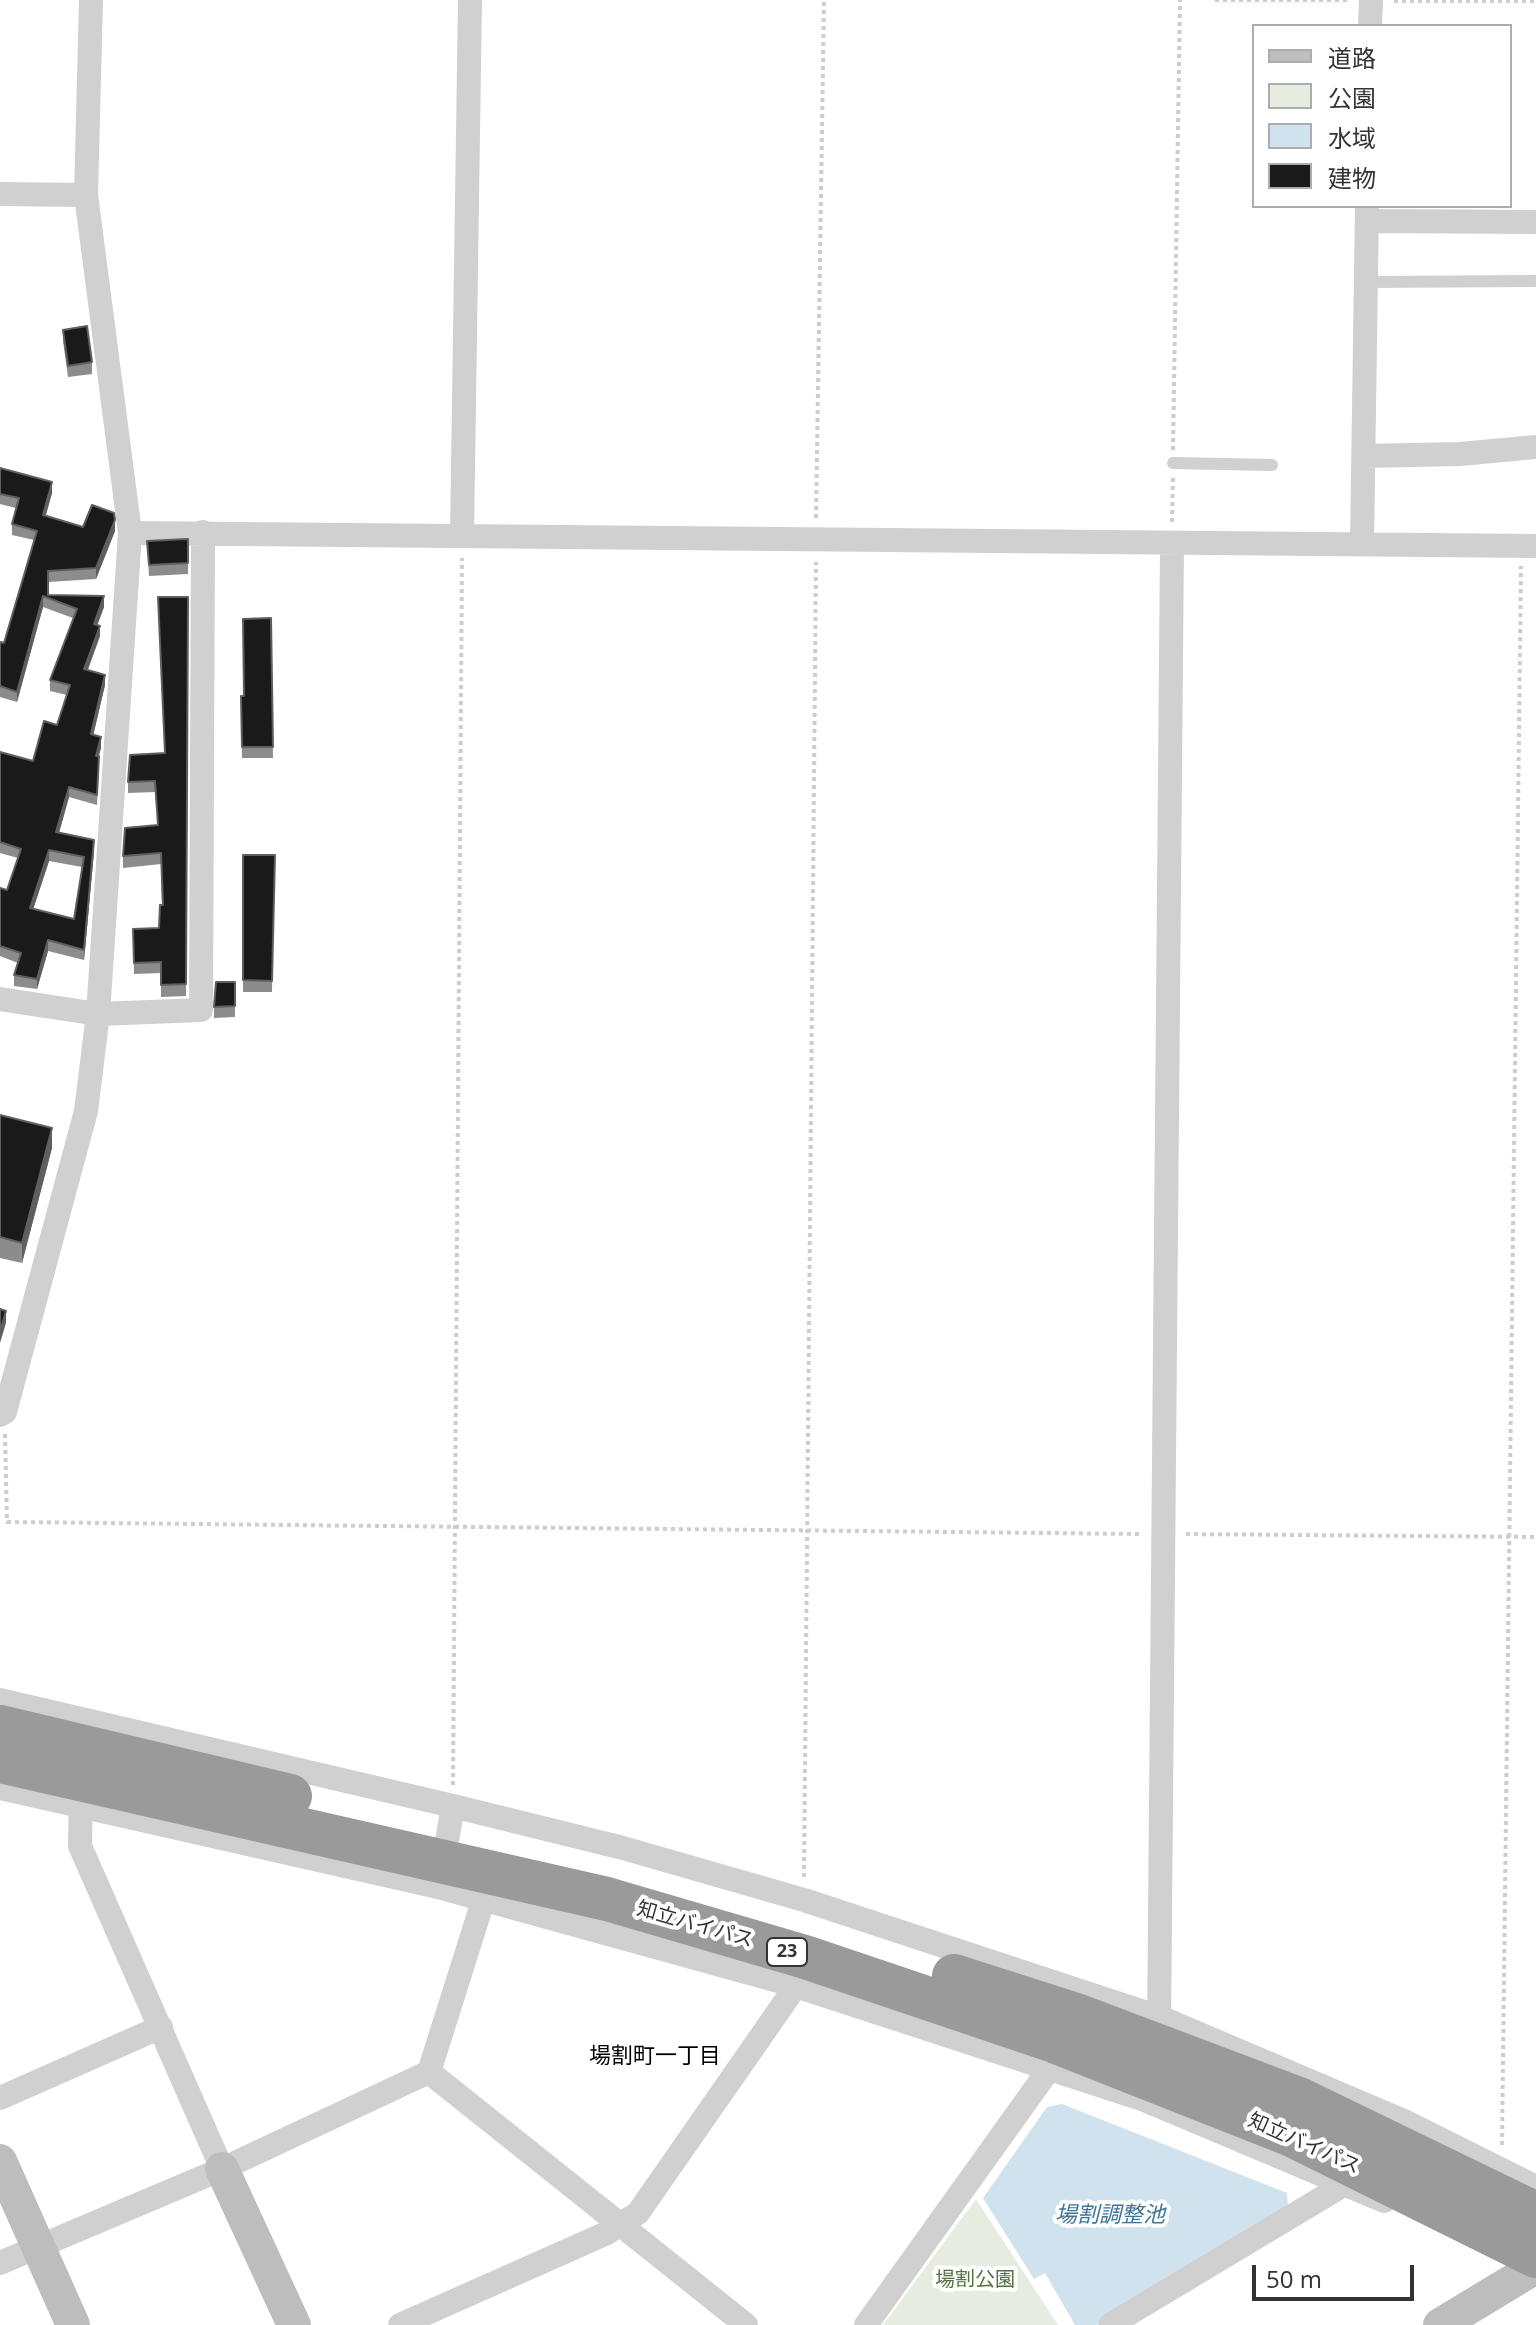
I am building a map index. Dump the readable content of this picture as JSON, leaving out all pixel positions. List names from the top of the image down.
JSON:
{
  "streets": {
    "highway": ["知立バイパス", "23"]
  },
  "districts": ["場割町一丁目"],
  "water": ["場割調整池"],
  "parks": ["場割公園"],
  "legend": [
    "道路",
    "公園",
    "水域",
    "建物"
  ],
  "scale_bar": "50 m"
}
